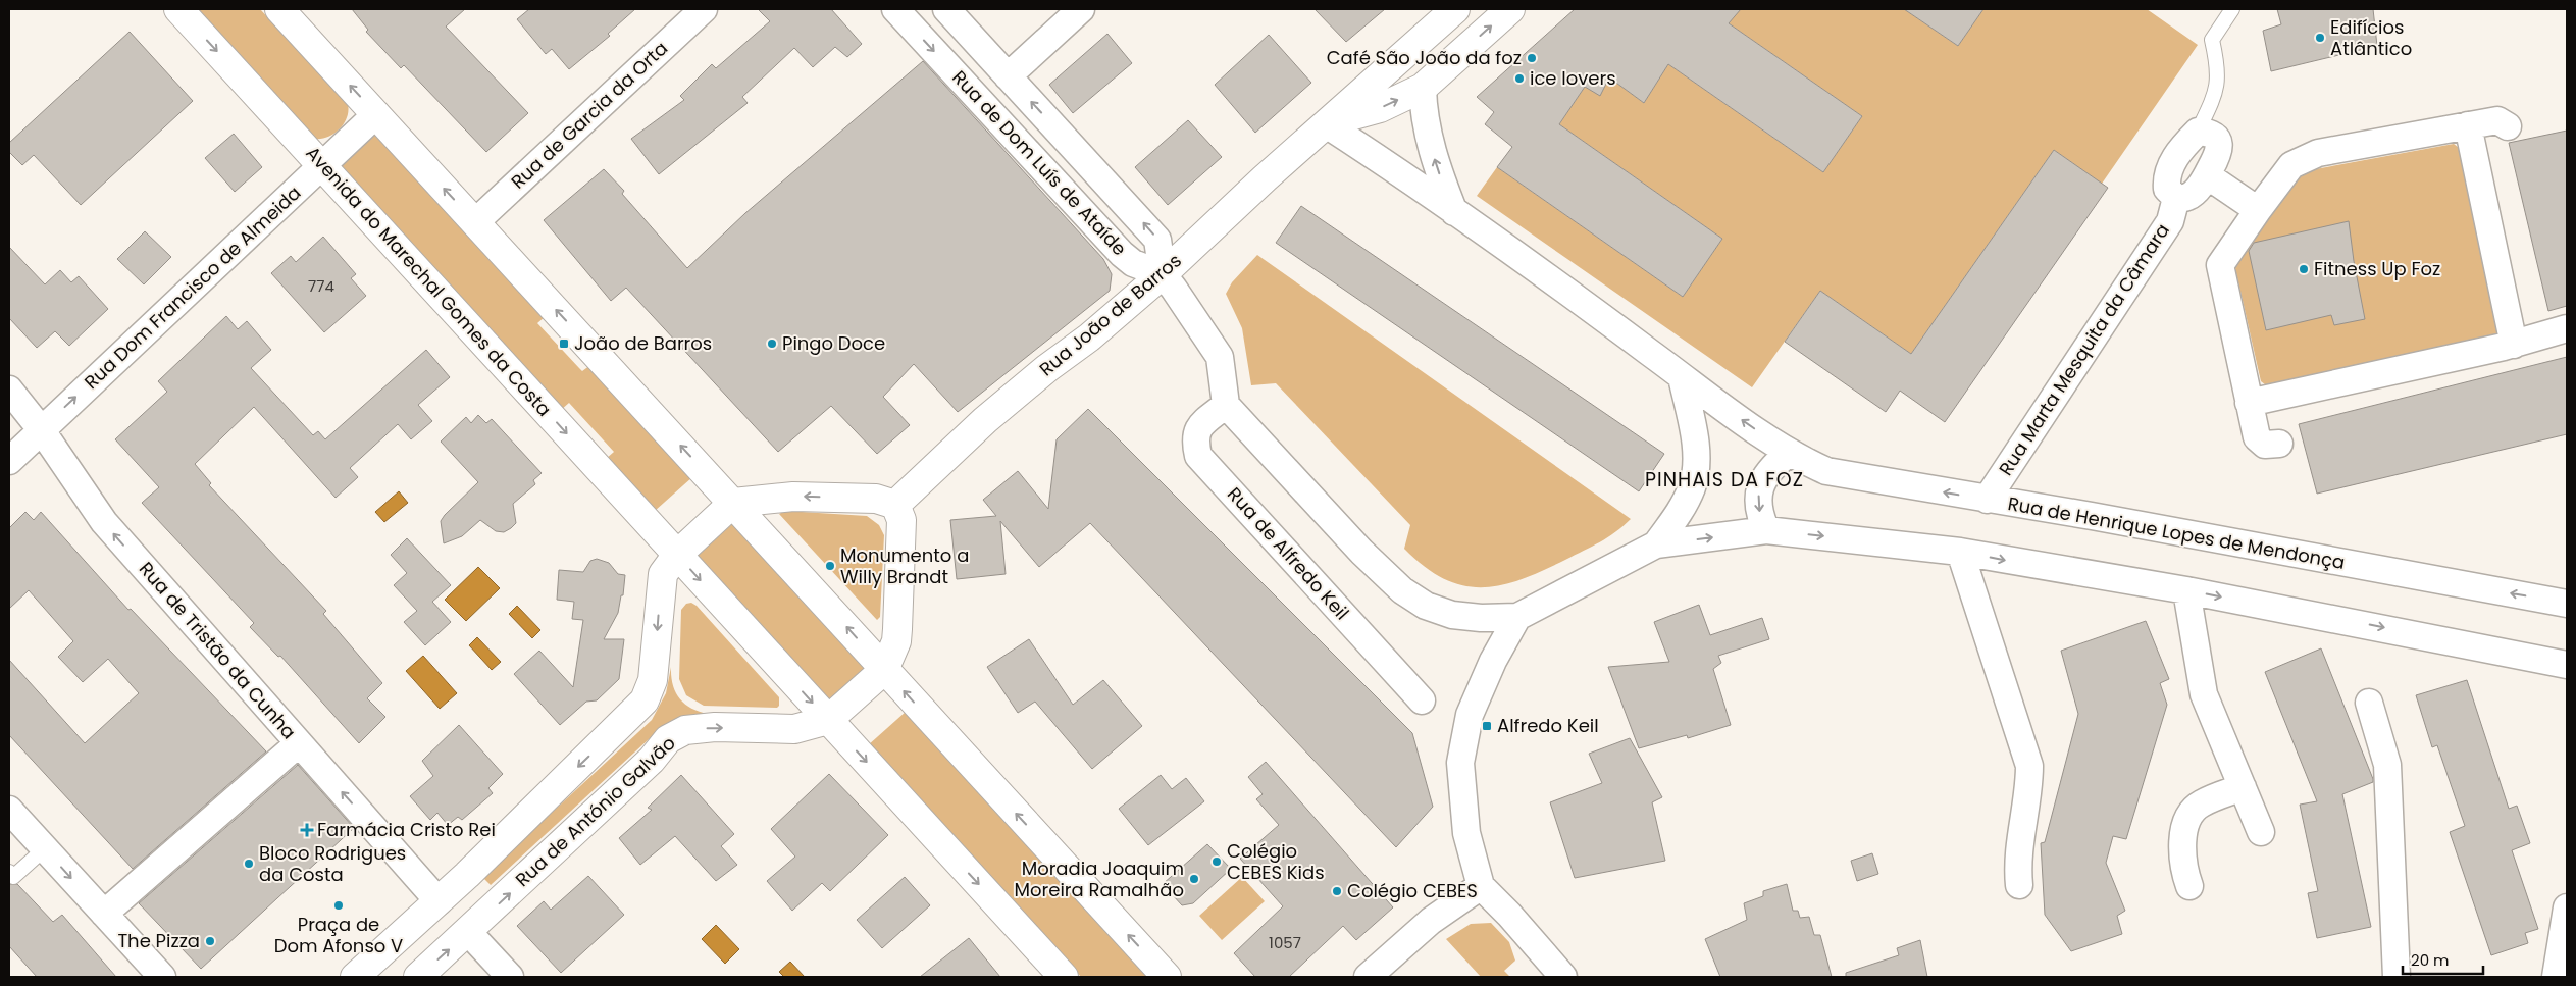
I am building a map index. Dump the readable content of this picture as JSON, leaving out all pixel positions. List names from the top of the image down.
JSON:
{
  "streets": {
    "main road": ["Avenida do Marechal Gomes da Costa", "Rua João de Barros", "Rua de António Galvão"],
    "street": [
      "Rua de Garcia da Orta",
      "Rua de Dom Luís de Ataíde",
      "Rua Dom Francisco de Almeida",
      "Rua Marta Mesquita da Câmara",
      "Rua de Henrique Lopes de Mendonça",
      "Rua de Alfredo Keil",
      "Rua de Tristão da Cunha"
    ]
  },
  "crossings": [
    ["Rua de Dom Luís de Ataíde", "Rua João de Barros"],
    ["Avenida do Marechal Gomes da Costa", "Rua Dom Francisco de Almeida"],
    ["Avenida do Marechal Gomes da Costa", "Rua de António Galvão"],
    ["Rua Dom Francisco de Almeida", "Rua de Tristão da Cunha"],
    ["Rua João de Barros", "Rua de Henrique Lopes de Mendonça"],
    ["Rua Marta Mesquita da Câmara", "Rua de Henrique Lopes de Mendonça"]
  ],
  "one_way": ["Rua Dom Francisco de Almeida", "Rua de Tristão da Cunha", "Rua de António Galvão"],
  "districts": ["PINHAIS DA FOZ"],
  "places": {
    "other": [
      "Edifícios Atlântico",
      "Café São João da foz",
      "ice lovers",
      "Fitness Up Foz",
      "Pingo Doce",
      "Monumento a Willy Brandt",
      "Colégio CEBES Kids",
      "Bloco Rodrigues da Costa",
      "Moradia Joaquim Moreira Ramalhão",
      "Colégio CEBES",
      "Praça de Dom Afonso V",
      "The Pizza"
    ],
    "transit": ["João de Barros", "Alfredo Keil"],
    "health": ["Farmácia Cristo Rei"]
  },
  "house_numbers": ["774", "1057"],
  "scale_bar": "20 m"
}
